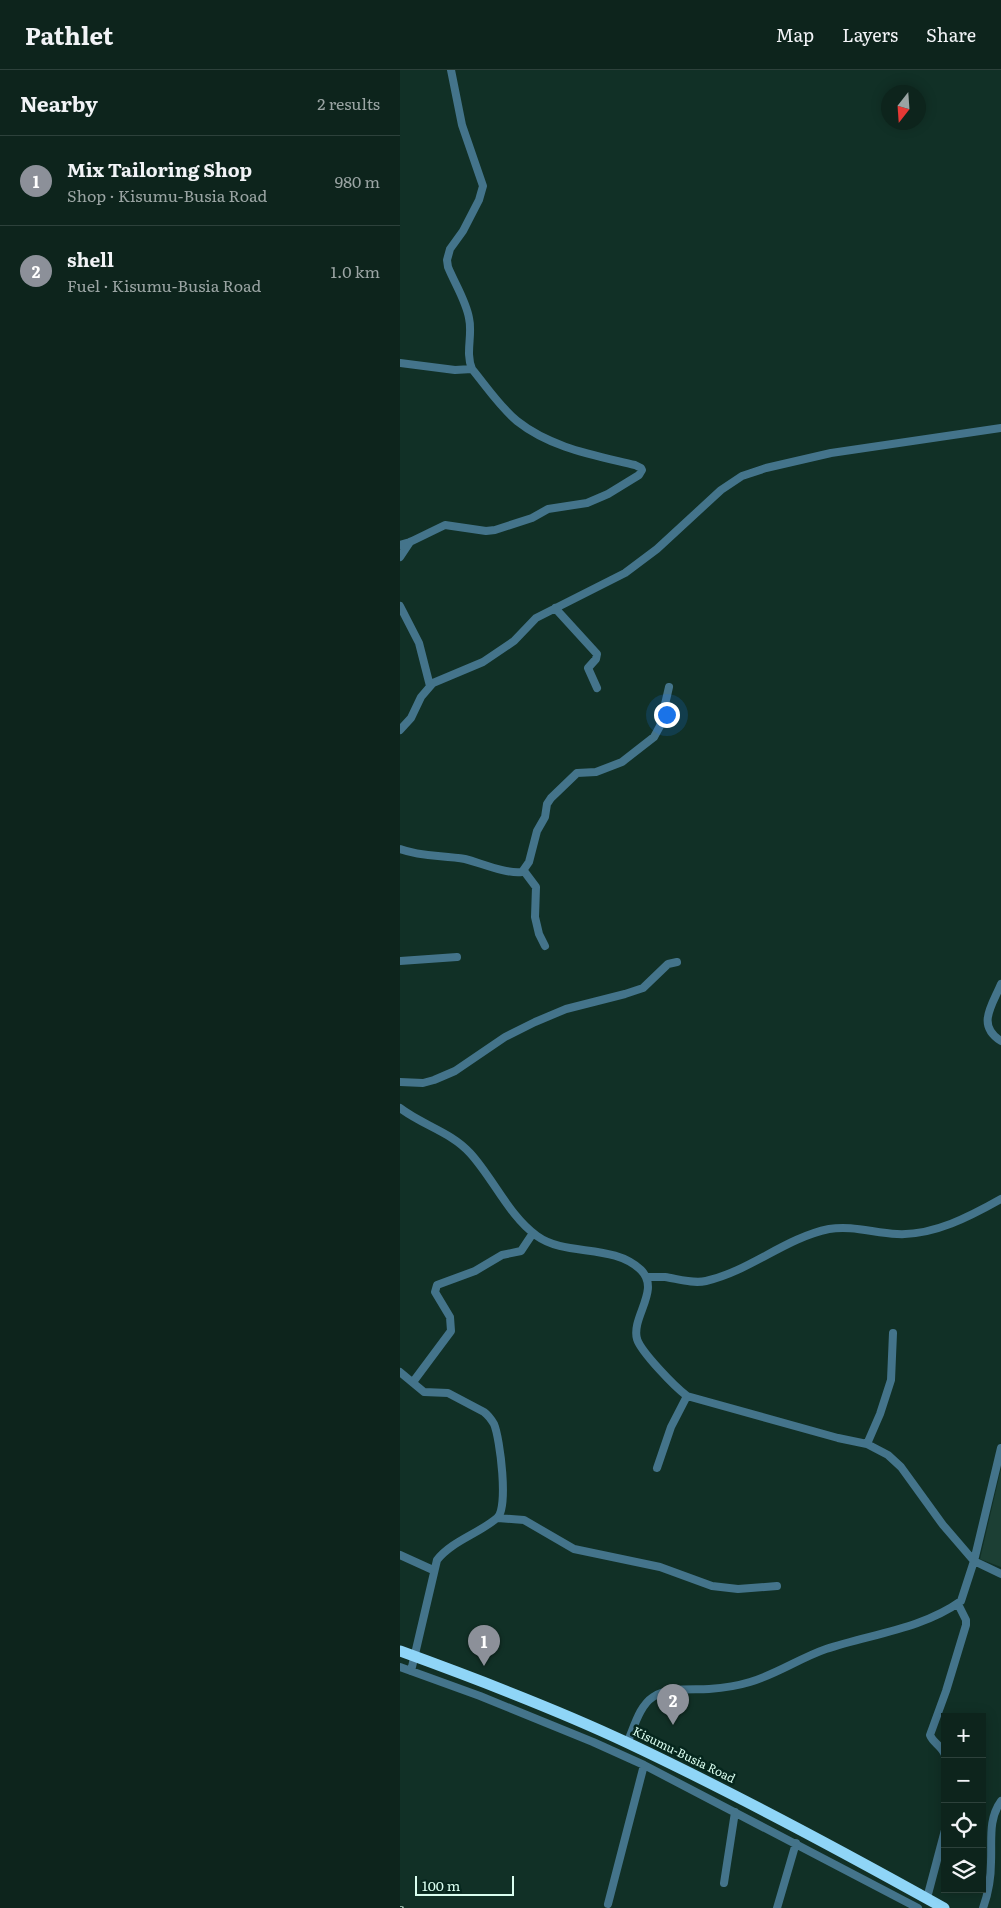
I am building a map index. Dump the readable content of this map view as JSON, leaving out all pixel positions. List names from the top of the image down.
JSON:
{
  "streets": {
    "highway": ["Kisumu-Busia Road"]
  },
  "scale_bar": "100 m",
  "north": "bottom",
  "page": {
    "header": "Pathlet",
    "nav": ["Map", "Layers", "Share"],
    "heading": ["Nearby", "2 results"],
    "list": [
      {
        "mark": "1",
        "name": "Mix Tailoring Shop",
        "note": "Shop · Kisumu-Busia Road",
        "value": "980 m"
      },
      {
        "mark": "2",
        "name": "shell",
        "note": "Fuel · Kisumu-Busia Road",
        "value": "1.0 km"
      }
    ],
    "pins": ["1", "2"],
    "map_buttons": ["+", "−"],
    "scale": "100 m"
  }
}
